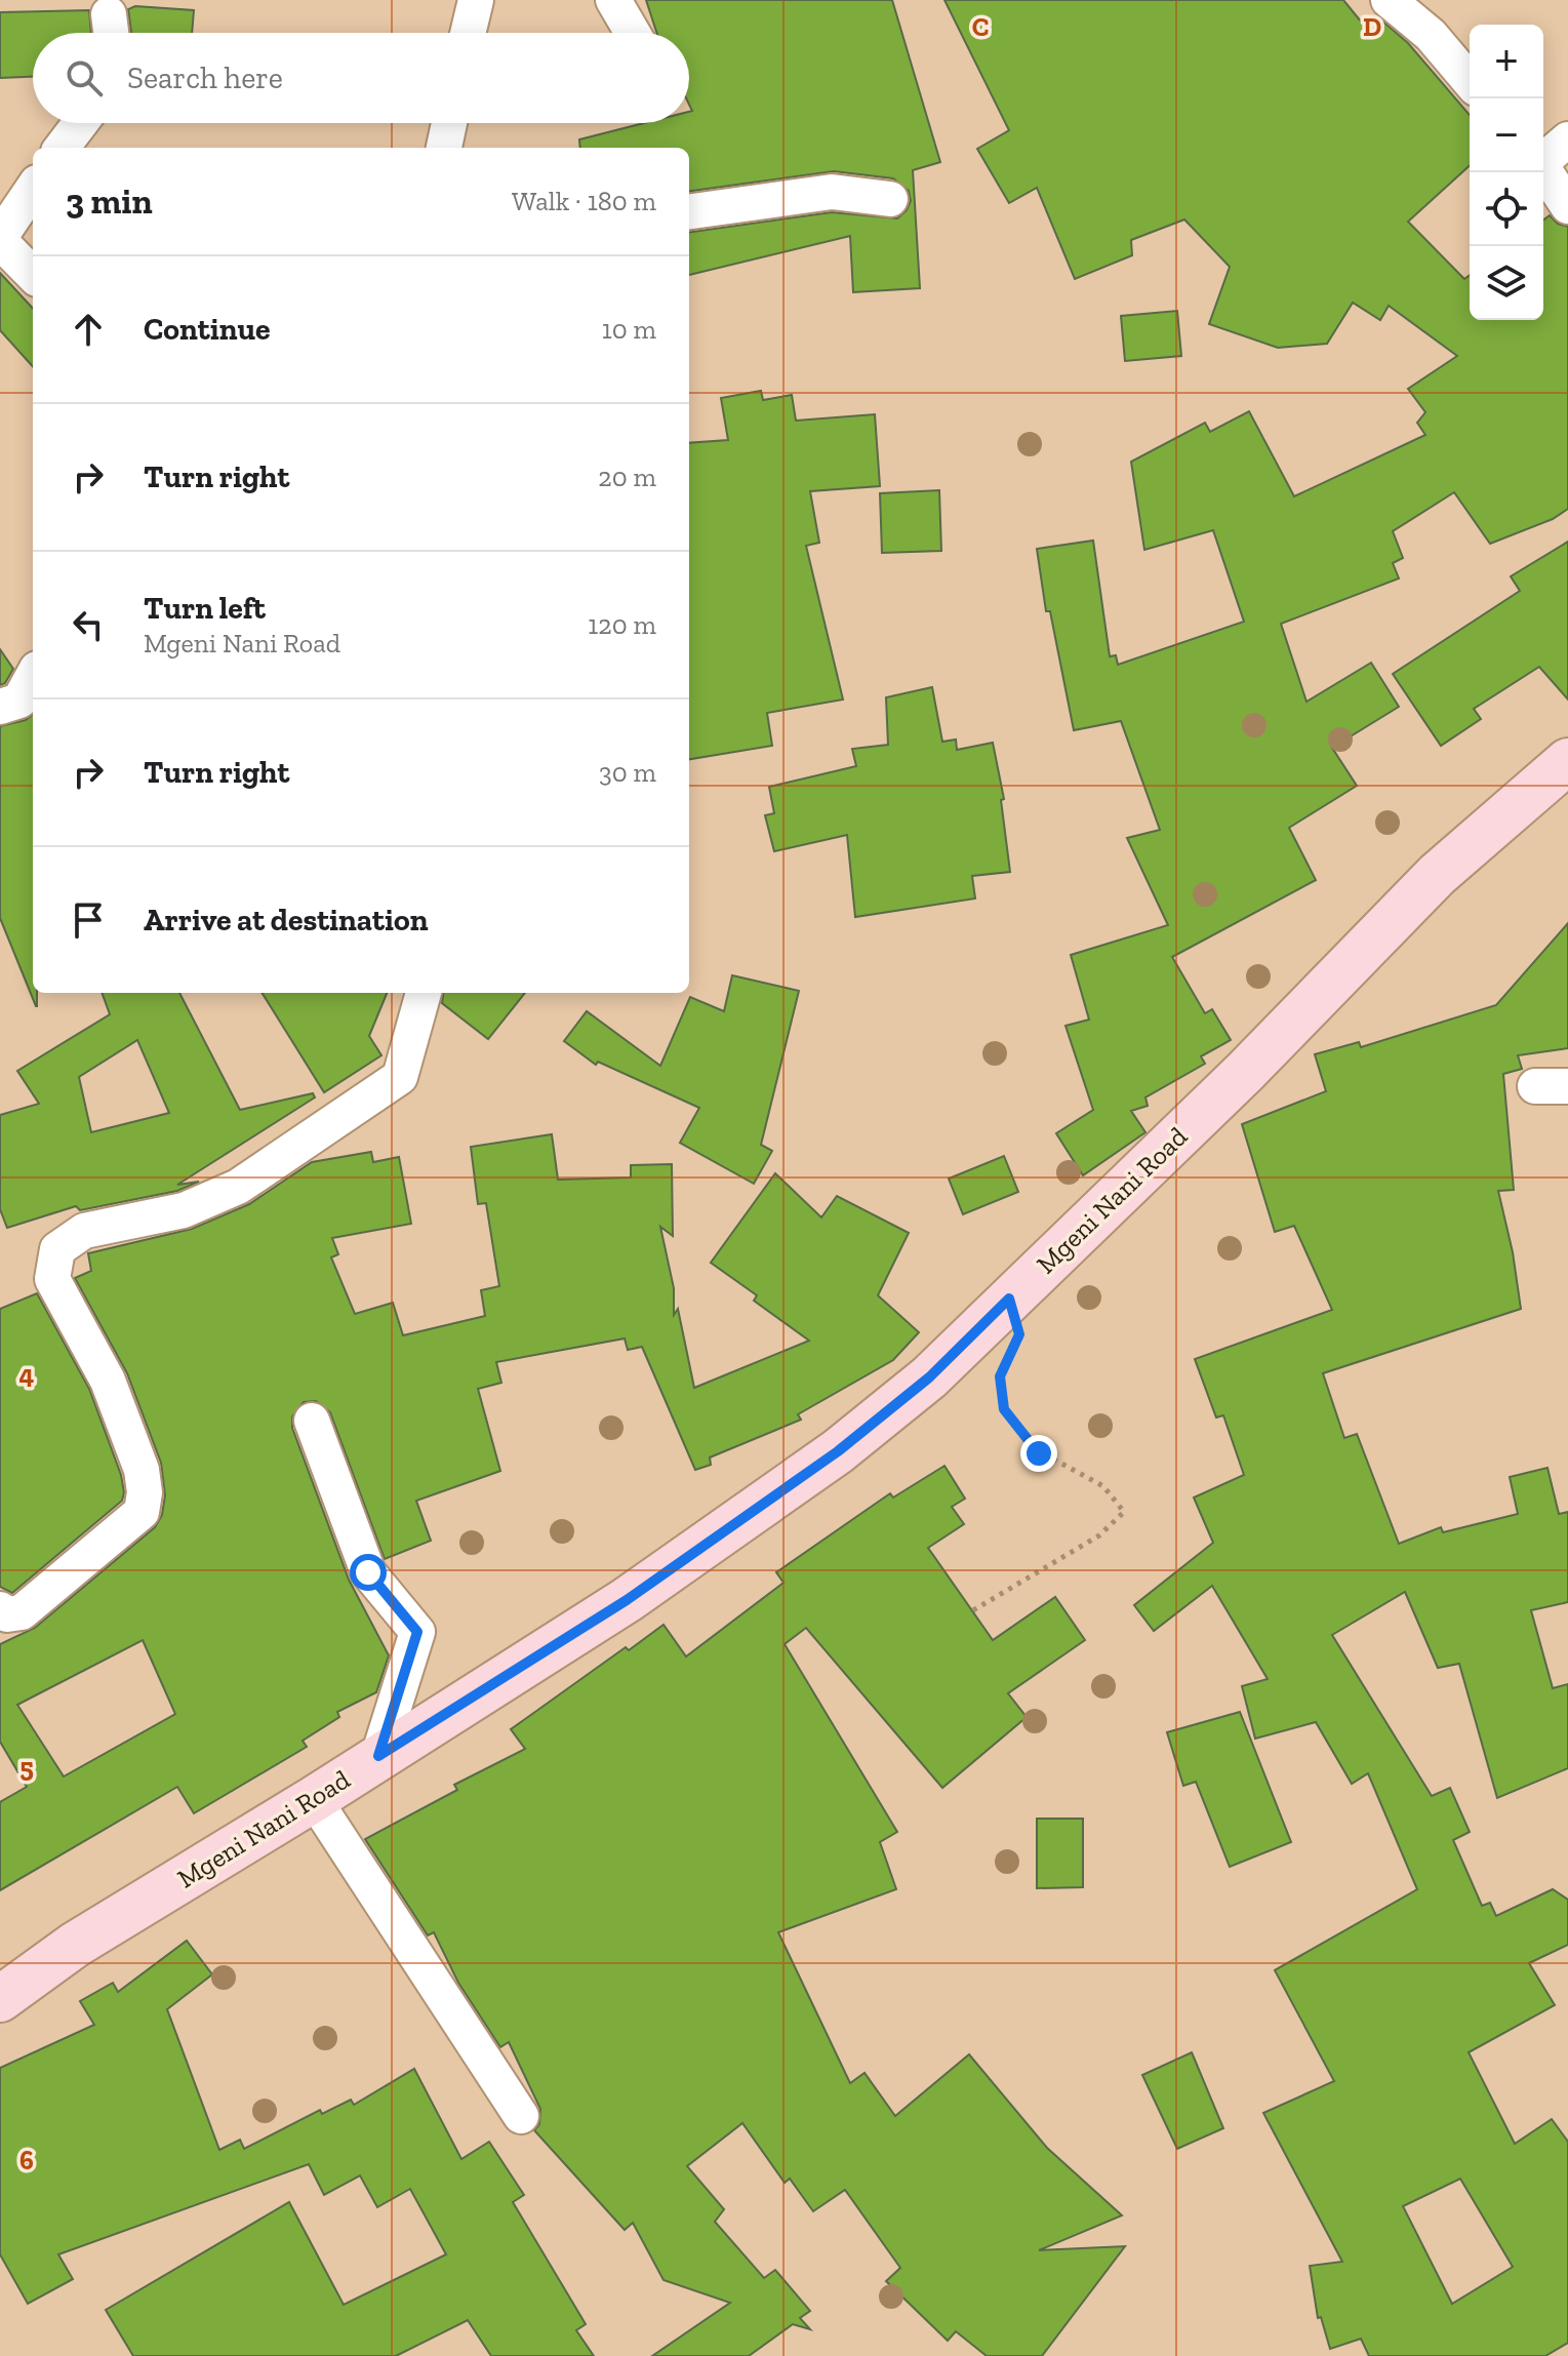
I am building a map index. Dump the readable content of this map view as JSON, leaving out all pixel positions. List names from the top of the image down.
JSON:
{
  "streets": {
    "street": ["Mgeni Nani Road"]
  },
  "page": {
    "map_buttons": ["+", "−"],
    "search": "Search here",
    "heading": ["3 min", "Walk · 180 m"],
    "list": [
      ["Continue", "10 m"],
      ["Turn right", "20 m"],
      ["Turn left", "Mgeni Nani Road", "120 m"],
      ["Turn right", "30 m"],
      "Arrive at destination"
    ]
  },
  "grid": {
    "columns": ["C", "D"],
    "rows": ["4", "5", "6"]
  }
}
